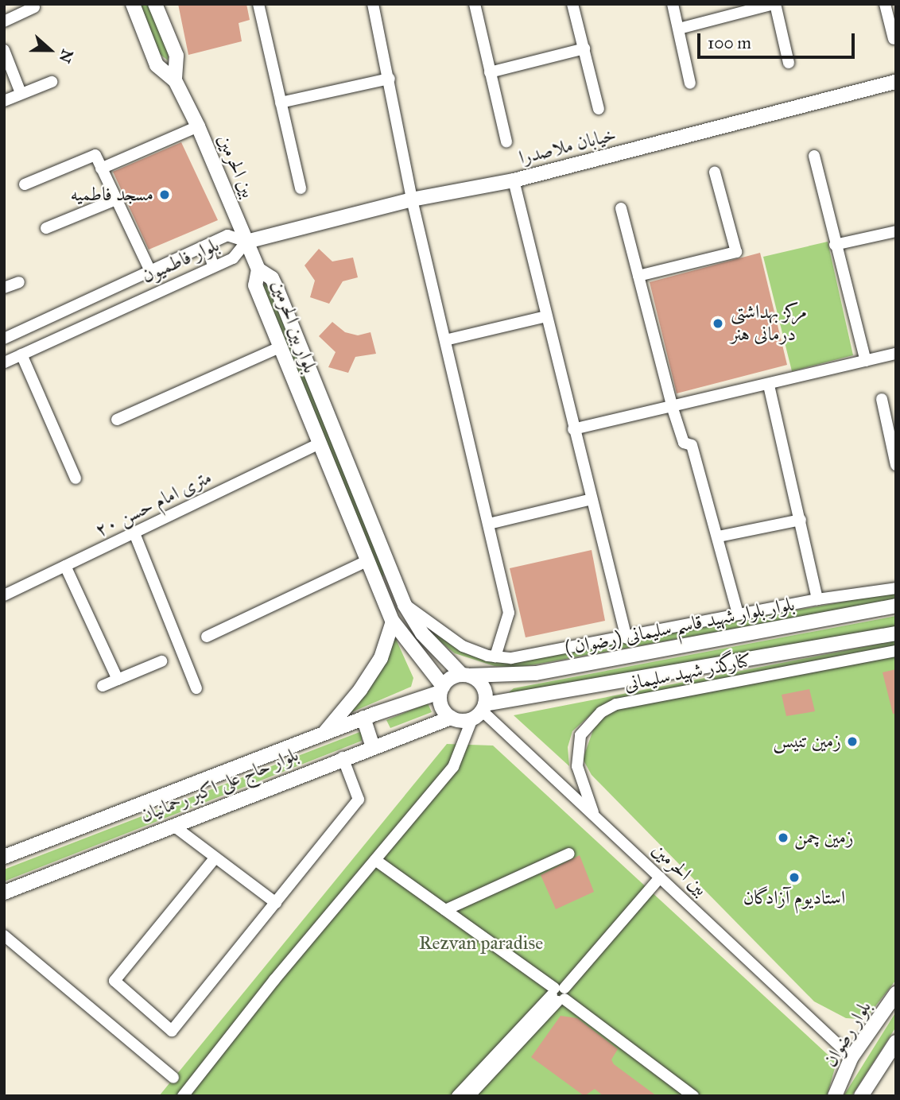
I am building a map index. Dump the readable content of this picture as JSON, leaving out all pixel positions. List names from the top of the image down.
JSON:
{
  "streets": {
    "main road": [
      "خیابان ملاصدرا",
      "بین الحرمین",
      "بلوار بین الحرمین",
      "بلوار بلوار شهید قاسم سلیمانی (رضوان )",
      "بلوار حاج علی اکبر رحمانیان",
      "بلوار رضوان"
    ],
    "street": ["بلوار فاطمیون", "۲۰ متری امام حسن", "کنارگذر شهید سلیمانی"]
  },
  "crossings": [
    ["خیابان ملاصدرا", "بین الحرمین"],
    ["خیابان ملاصدرا", "بلوار فاطمیون"],
    ["بین الحرمین", "بلوار فاطمیون"],
    ["بین الحرمین", "بلوار بین الحرمین"],
    ["بین الحرمین", "بلوار بلوار شهید قاسم سلیمانی (رضوان )"],
    ["بین الحرمین", "کنارگذر شهید سلیمانی"],
    ["بین الحرمین", "بلوار حاج علی اکبر رحمانیان"],
    ["بین الحرمین", "بلوار رضوان"],
    ["بلوار بین الحرمین", "۲۰ متری امام حسن"],
    ["بلوار بین الحرمین", "بلوار بلوار شهید قاسم سلیمانی (رضوان )"],
    ["بلوار بین الحرمین", "بلوار حاج علی اکبر رحمانیان"],
    ["بلوار بلوار شهید قاسم سلیمانی (رضوان )", "بلوار حاج علی اکبر رحمانیان"]
  ],
  "parks": ["Rezvan paradise"],
  "places": [
    "مسجد فاطمیه",
    "مرکز بهداشتی درمانی هنر",
    "زمین تنیس",
    "زمین چمن",
    "استادیوم آزادگان"
  ],
  "scale_bar": "100 m",
  "north": "right"
}
